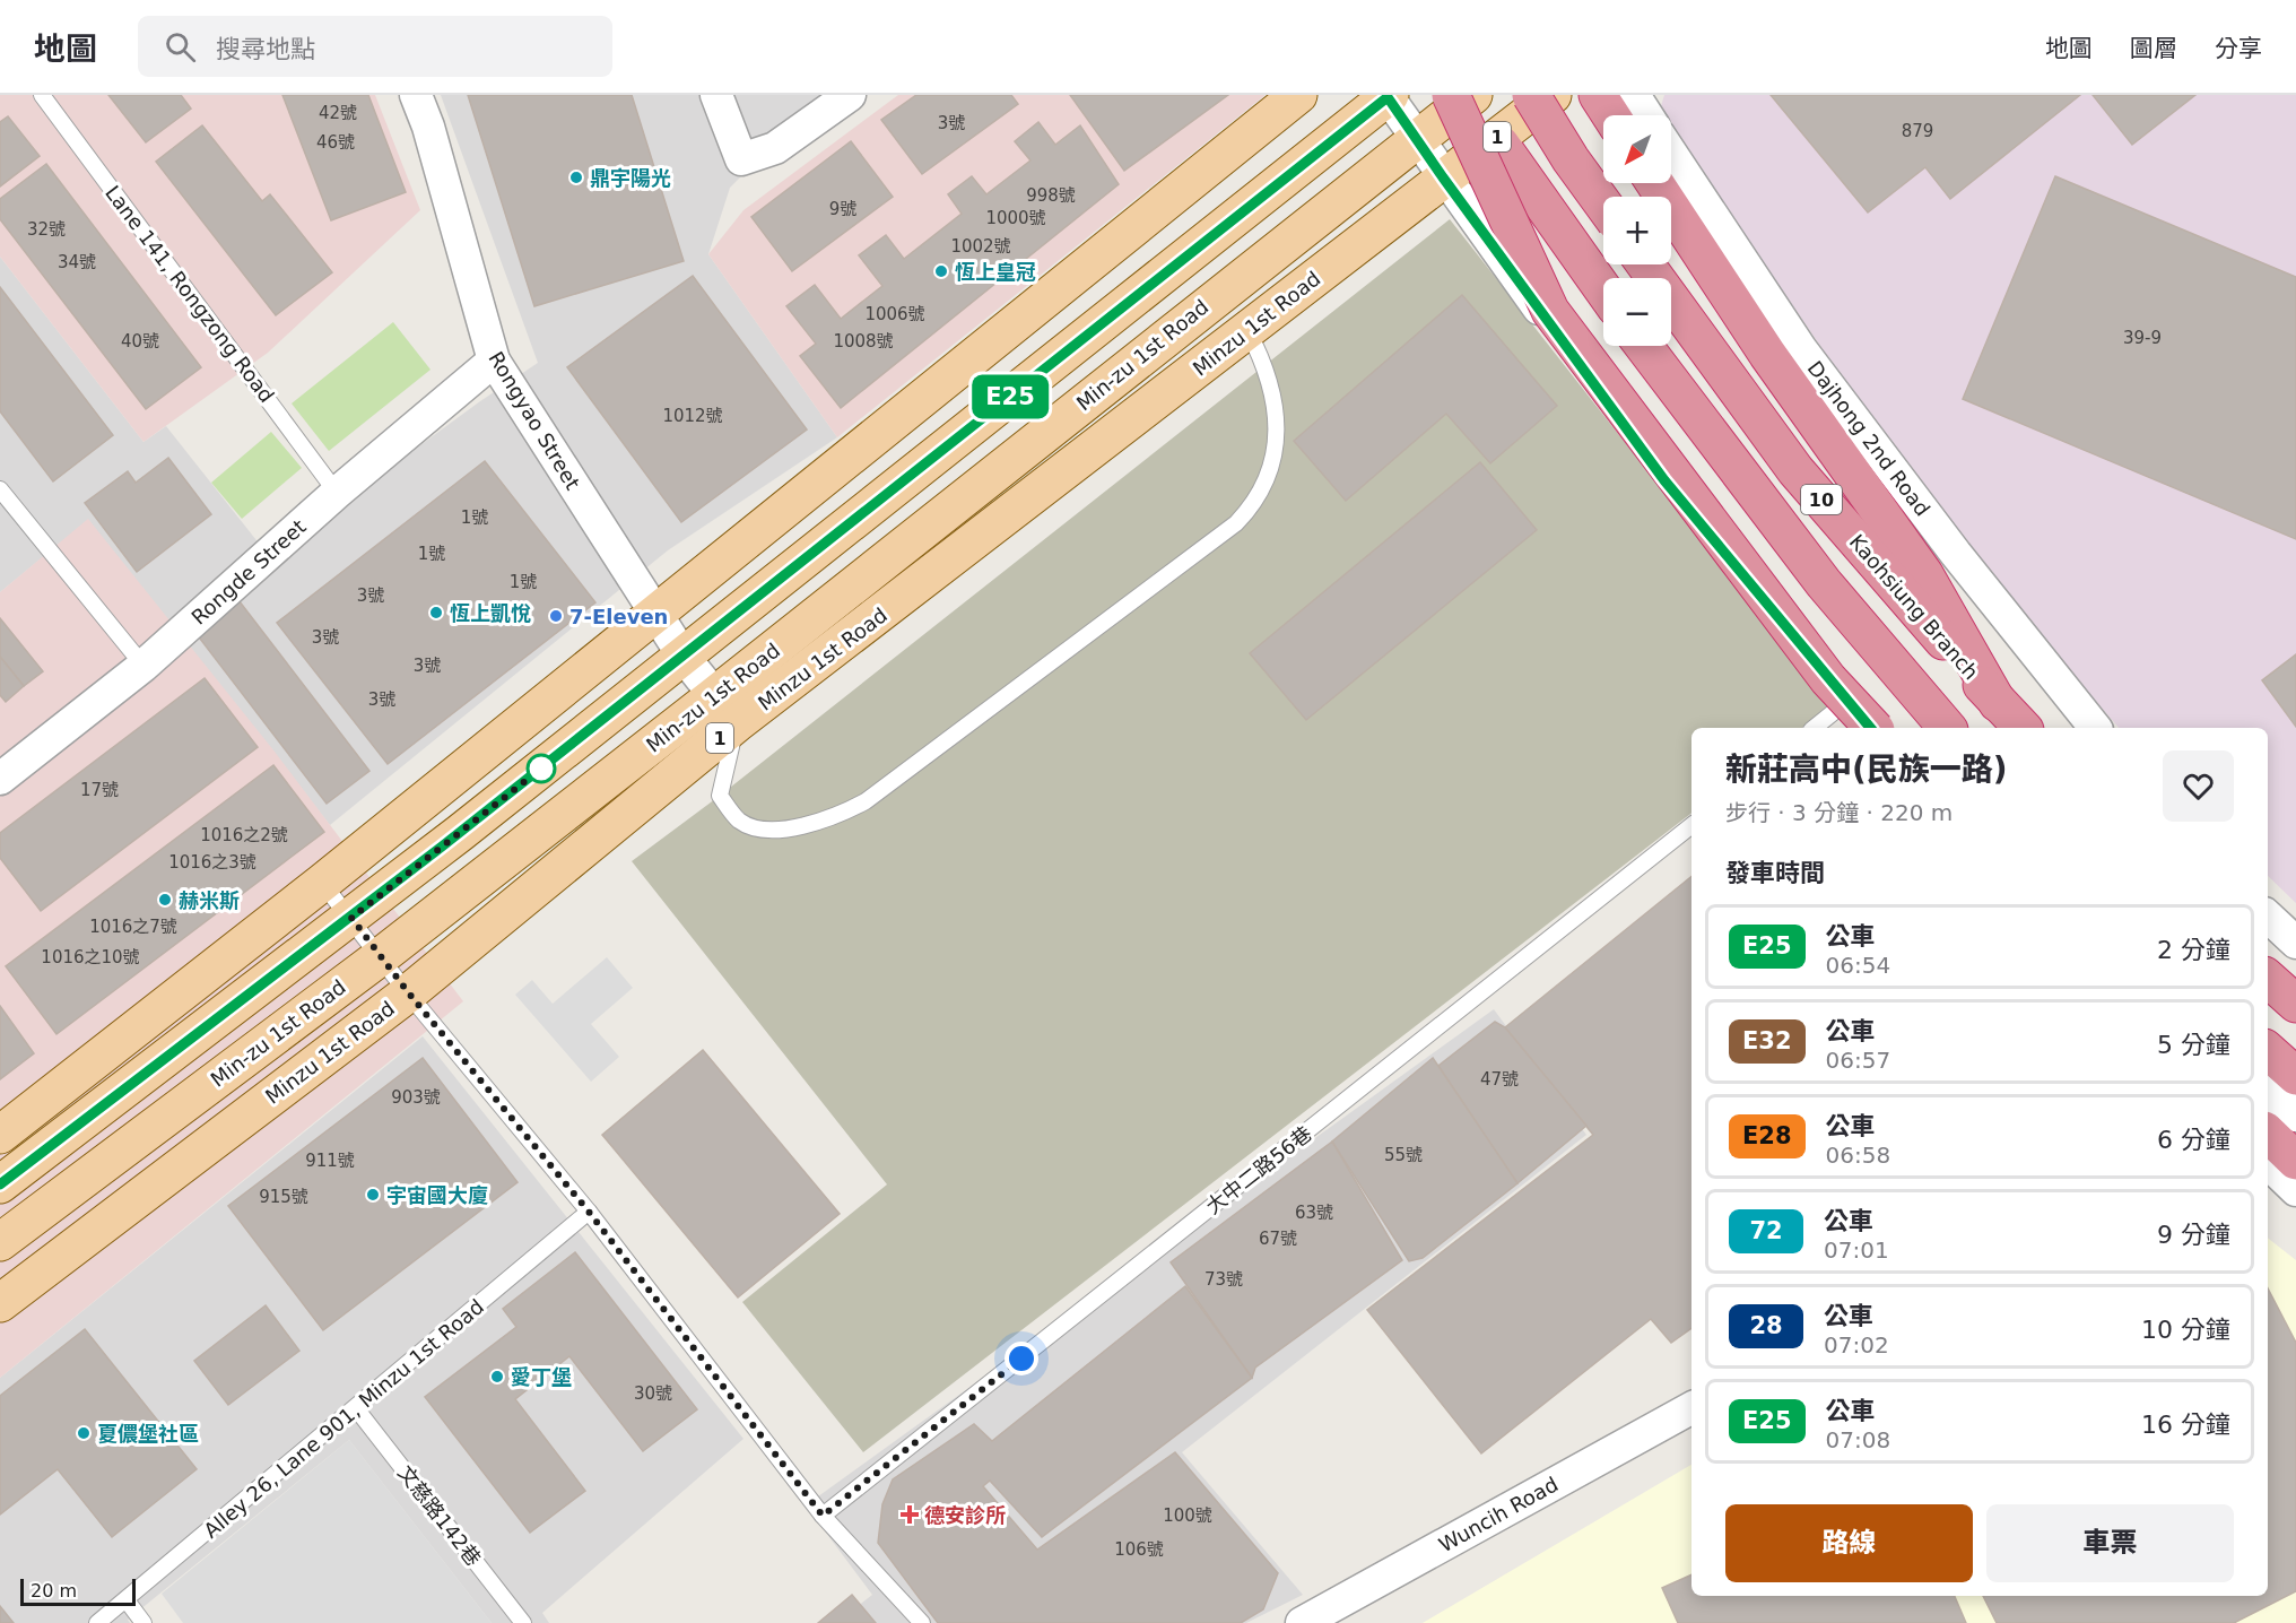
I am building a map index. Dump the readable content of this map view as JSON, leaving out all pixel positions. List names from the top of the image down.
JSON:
{
  "streets": {
    "highway": ["10", "Kaohsiung Branch"],
    "main road": ["1", "Minzu 1st Road", "Min-zu 1st Road"],
    "street": [
      "Rongyao Street",
      "Dajhong 2nd Road",
      "Rongde Street",
      "Wuncih Road"
    ],
    "lane": [
      "Lane 141, Rongzong Road",
      "大中二路56巷",
      "Alley 26, Lane 901, Minzu 1st Road",
      "文慈路142巷"
    ]
  },
  "crossings": [
    ["1", "Min-zu 1st Road"],
    ["Lane 141, Rongzong Road", "Rongde Street"],
    ["Minzu 1st Road", "Min-zu 1st Road"],
    ["Minzu 1st Road", "Rongyao Street"],
    ["Min-zu 1st Road", "Rongyao Street"],
    ["Rongyao Street", "Rongde Street"],
    ["Alley 26, Lane 901, Minzu 1st Road", "文慈路142巷"]
  ],
  "places": {
    "other": [
      "鼎宇陽光",
      "恆上皇冠",
      "恆上凱悅",
      "7-Eleven",
      "赫米斯",
      "宇宙國大廈",
      "愛丁堡",
      "夏儂堡社區"
    ],
    "health": ["德安診所"]
  },
  "lines": ["bus line E25"],
  "house_numbers": [
    "42號",
    "3號",
    "879",
    "46號",
    "998號",
    "9號",
    "1000號",
    "32號",
    "1002號",
    "34號",
    "1006號",
    "39-9",
    "40號",
    "1008號",
    "1012號",
    "1號",
    "1號",
    "1號",
    "3號",
    "3號",
    "3號",
    "3號",
    "17號",
    "1016之2號",
    "1016之3號",
    "1016之7號",
    "1016之10號",
    "47號",
    "903號",
    "55號",
    "911號",
    "915號",
    "63號",
    "67號",
    "73號",
    "30號",
    "100號",
    "106號"
  ],
  "scale_bar": "20 m",
  "north": "bottom left",
  "page": {
    "header": "地圖",
    "search": "搜尋地點",
    "nav": ["地圖", "圖層", "分享"],
    "on_map": "E25",
    "map_buttons": ["+", "−"],
    "heading": [
      ["新莊高中(民族一路)", "步行 · 3 分鐘 · 220 m"],
      "發車時間"
    ],
    "list": [
      {
        "mark": "E25",
        "name": "公車",
        "note": "06:54",
        "value": "2 分鐘"
      },
      {
        "mark": "E32",
        "name": "公車",
        "note": "06:57",
        "value": "5 分鐘"
      },
      {
        "mark": "E28",
        "name": "公車",
        "note": "06:58",
        "value": "6 分鐘"
      },
      {
        "mark": "72",
        "name": "公車",
        "note": "07:01",
        "value": "9 分鐘"
      },
      {
        "mark": "28",
        "name": "公車",
        "note": "07:02",
        "value": "10 分鐘"
      },
      {
        "mark": "E25",
        "name": "公車",
        "note": "07:08",
        "value": "16 分鐘"
      }
    ],
    "buttons": ["路線", "車票"],
    "scale": "20 m"
  }
}
